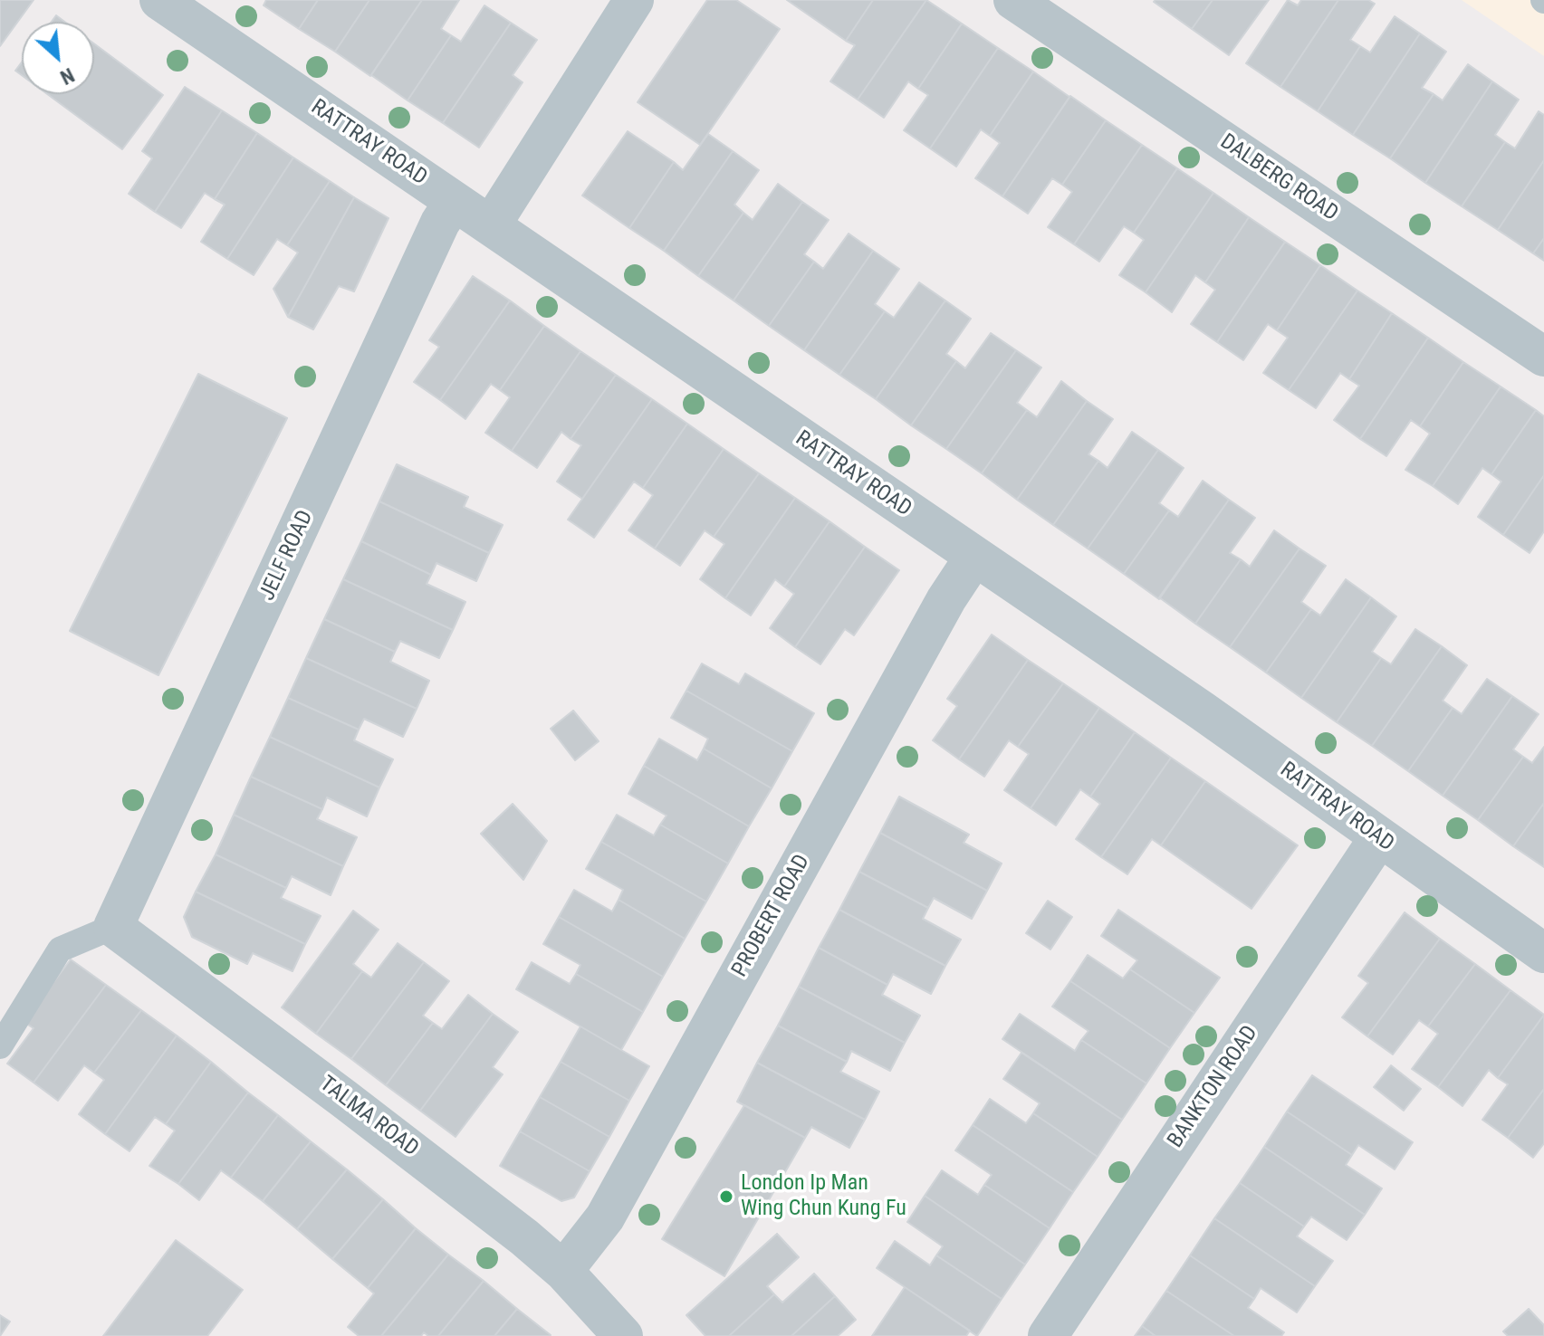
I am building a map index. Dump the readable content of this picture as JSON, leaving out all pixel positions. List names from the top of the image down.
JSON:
{
  "streets": {
    "street": [
      "RATTRAY ROAD",
      "DALBERG ROAD",
      "JELF ROAD",
      "PROBERT ROAD",
      "BANKTON ROAD",
      "TALMA ROAD"
    ]
  },
  "crossings": [
    ["RATTRAY ROAD", "JELF ROAD"],
    ["RATTRAY ROAD", "PROBERT ROAD"],
    ["RATTRAY ROAD", "BANKTON ROAD"],
    ["JELF ROAD", "TALMA ROAD"],
    ["PROBERT ROAD", "TALMA ROAD"]
  ],
  "places": ["London Ip Man Wing Chun Kung Fu"],
  "north": "bottom right"
}
